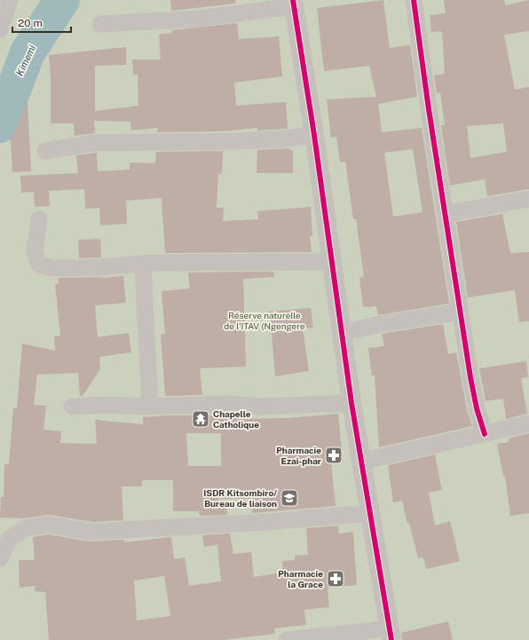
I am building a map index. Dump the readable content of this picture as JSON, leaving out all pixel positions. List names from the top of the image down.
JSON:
{
  "water": ["Kimemi"],
  "parks": ["Réserve naturelle de l'ITAV (Ngengere"],
  "places": {
    "temple": ["Chapelle Catholique"],
    "pharmacy": ["Pharmacie Ezai-phar", "Pharmacie la Grace"],
    "school or university": ["ISDR Kitsombiro/ Bureau de liaison"]
  },
  "scale_bar": "20 m"
}
